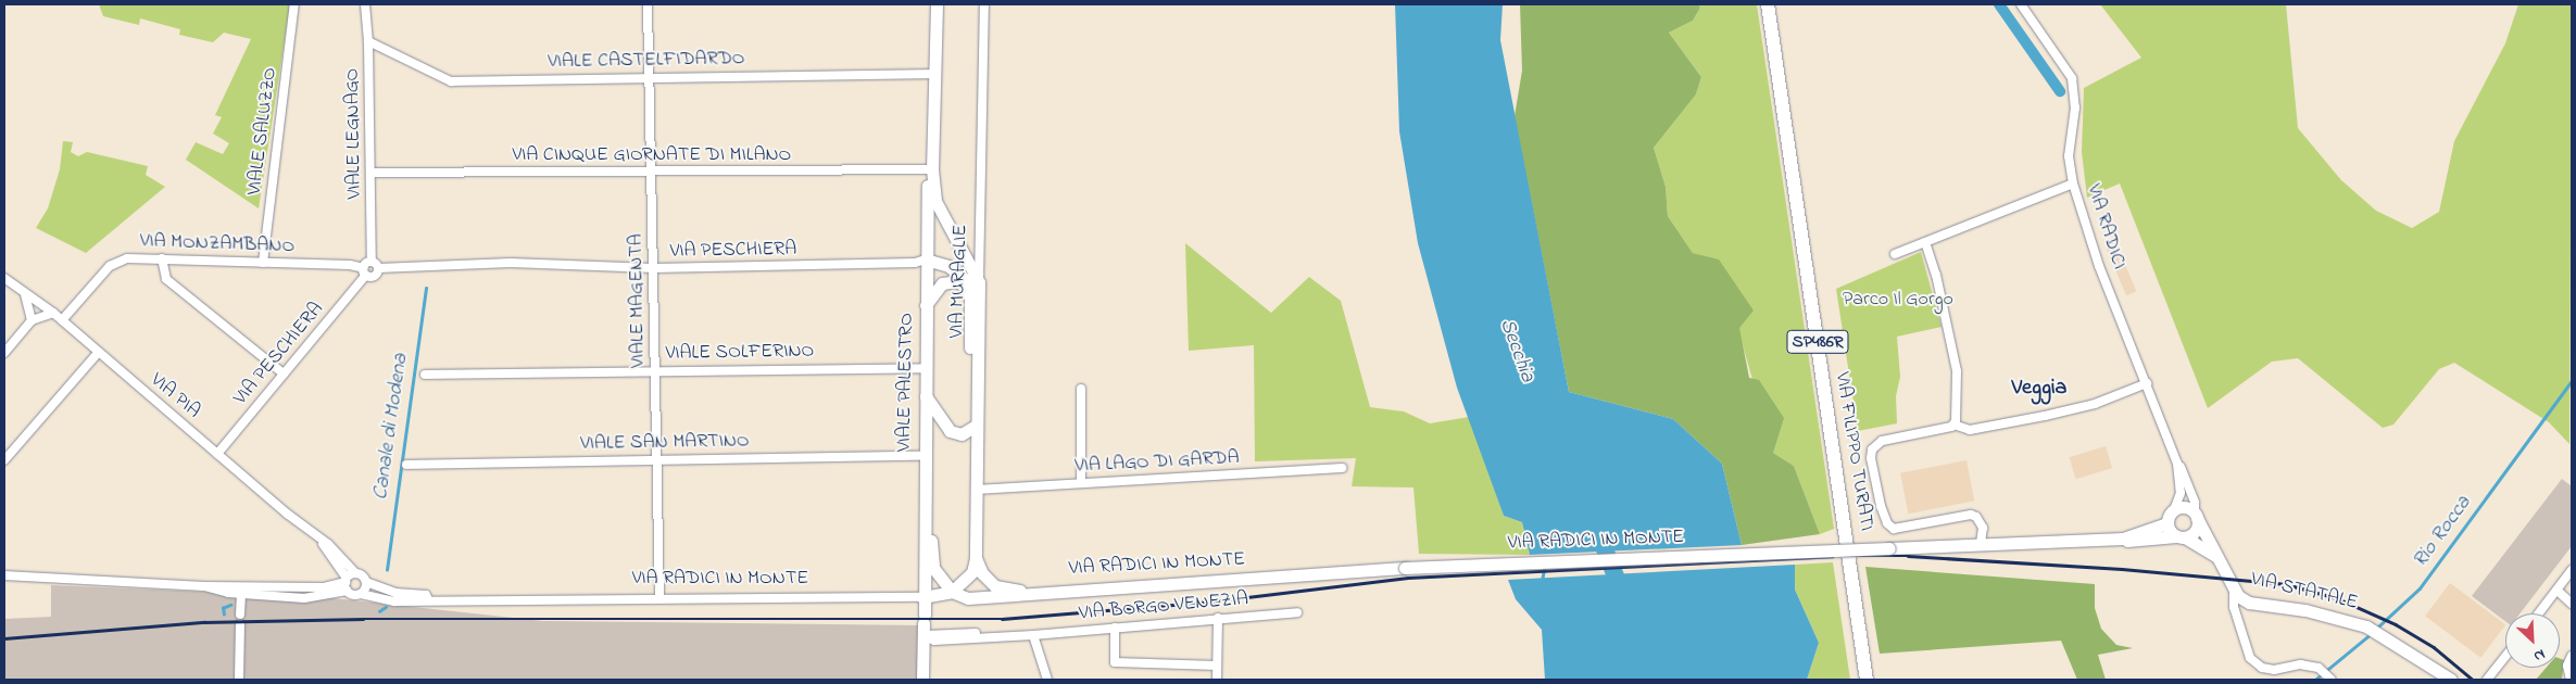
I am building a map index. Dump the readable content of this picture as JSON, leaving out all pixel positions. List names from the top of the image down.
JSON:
{
  "streets": {
    "main road": ["SP486R", "VIA FILIPPO TURATI"],
    "street": [
      "VIALE CASTELFIDARDO",
      "VIALE SALUZZO",
      "VIALE LEGNAGO",
      "VIA CINQUE GIORNATE DI MILANO",
      "VIA RADICI",
      "VIA MONZAMBANO",
      "VIA PESCHIERA",
      "VIA MURAGLIE",
      "VIALE MAGENTA",
      "VIALE SOLFERINO",
      "VIALE PALESTRO",
      "VIA PIA",
      "VIALE SAN MARTINO",
      "VIA LAGO DI GARDA",
      "VIA RADICI IN MONTE",
      "VIA STATALE",
      "VIA BORGO VENEZIA"
    ]
  },
  "crossings": [
    ["VIALE CASTELFIDARDO", "VIALE LEGNAGO"],
    ["VIALE CASTELFIDARDO", "VIALE MAGENTA"],
    ["VIALE CASTELFIDARDO", "VIALE PALESTRO"],
    ["VIALE SALUZZO", "VIA MONZAMBANO"],
    ["VIALE LEGNAGO", "VIA CINQUE GIORNATE DI MILANO"],
    ["VIALE LEGNAGO", "VIA PESCHIERA"],
    ["VIA CINQUE GIORNATE DI MILANO", "VIALE MAGENTA"],
    ["VIA CINQUE GIORNATE DI MILANO", "VIALE PALESTRO"],
    ["VIA MONZAMBANO", "VIA PESCHIERA"],
    ["VIA MONZAMBANO", "VIA PIA"],
    ["VIA PESCHIERA", "VIALE MAGENTA"],
    ["VIA PESCHIERA", "VIALE PALESTRO"],
    ["VIA PESCHIERA", "VIA PIA"],
    ["VIA MURAGLIE", "VIALE PALESTRO"],
    ["VIA MURAGLIE", "VIA LAGO DI GARDA"],
    ["VIA MURAGLIE", "VIA RADICI IN MONTE"],
    ["VIALE MAGENTA", "VIALE SOLFERINO"],
    ["VIALE MAGENTA", "VIALE SAN MARTINO"],
    ["VIALE MAGENTA", "VIA RADICI IN MONTE"],
    ["VIALE SOLFERINO", "VIALE PALESTRO"],
    ["VIALE PALESTRO", "VIALE SAN MARTINO"],
    ["VIALE PALESTRO", "VIA RADICI IN MONTE"],
    ["VIALE PALESTRO", "VIA BORGO VENEZIA"],
    ["VIA PIA", "VIA RADICI IN MONTE"]
  ],
  "districts": ["Veggia"],
  "water": ["Secchia", "Canale di Modena", "Rio Rocca"],
  "parks": ["Parco Il Gorgo"],
  "north": "bottom right"
}
